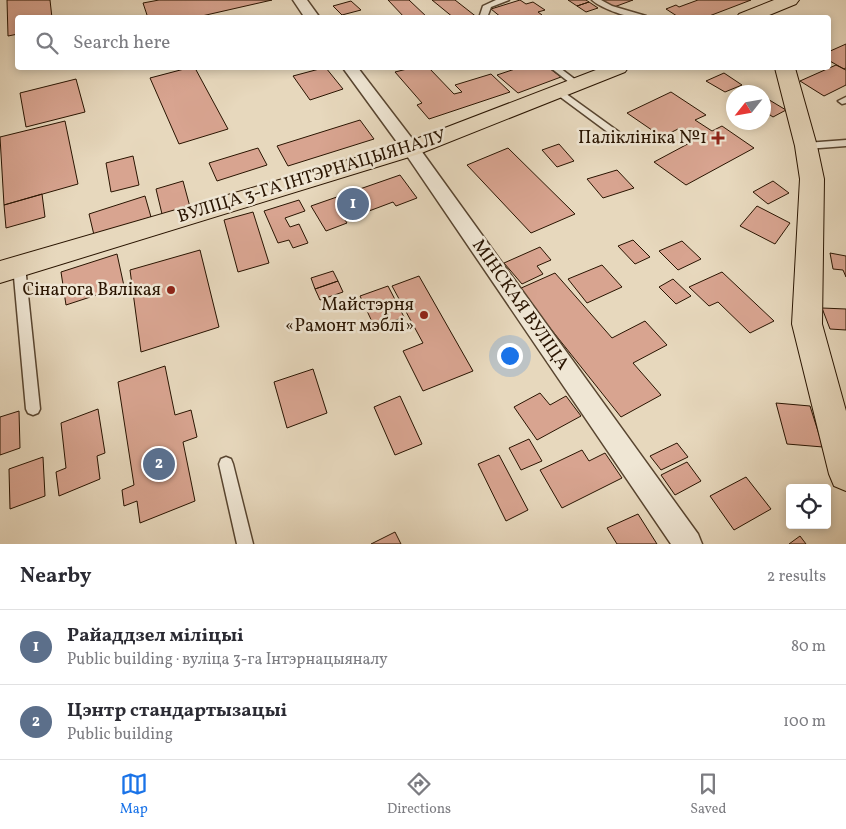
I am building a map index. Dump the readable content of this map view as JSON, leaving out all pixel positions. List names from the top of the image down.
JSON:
{
  "streets": {
    "main road": ["ВУЛІЦА 3-ГА ІНТЭРНАЦЫЯНАЛУ"],
    "street": ["МІНСКАЯ ВУЛІЦА"]
  },
  "crossings": [
    ["ВУЛІЦА 3-ГА ІНТЭРНАЦЫЯНАЛУ", "МІНСКАЯ ВУЛІЦА"]
  ],
  "places": {
    "health": ["Паліклініка №1"],
    "other": ["Сінагога Вялікая", "Майстэрня «Рамонт мэблі»"]
  },
  "north": "bottom left",
  "page": {
    "search": "Search here",
    "pins": ["1", "2"],
    "heading": ["Nearby", "2 results"],
    "list": [
      {
        "mark": "1",
        "name": "Райаддзел міліцыі",
        "note": "Public building · вуліца 3-га Інтэрнацыяналу",
        "value": "80 m"
      },
      {
        "mark": "2",
        "name": "Цэнтр стандартызацыі",
        "note": "Public building",
        "value": "100 m"
      }
    ],
    "nav": ["Map", "Directions", "Saved"]
  }
}
